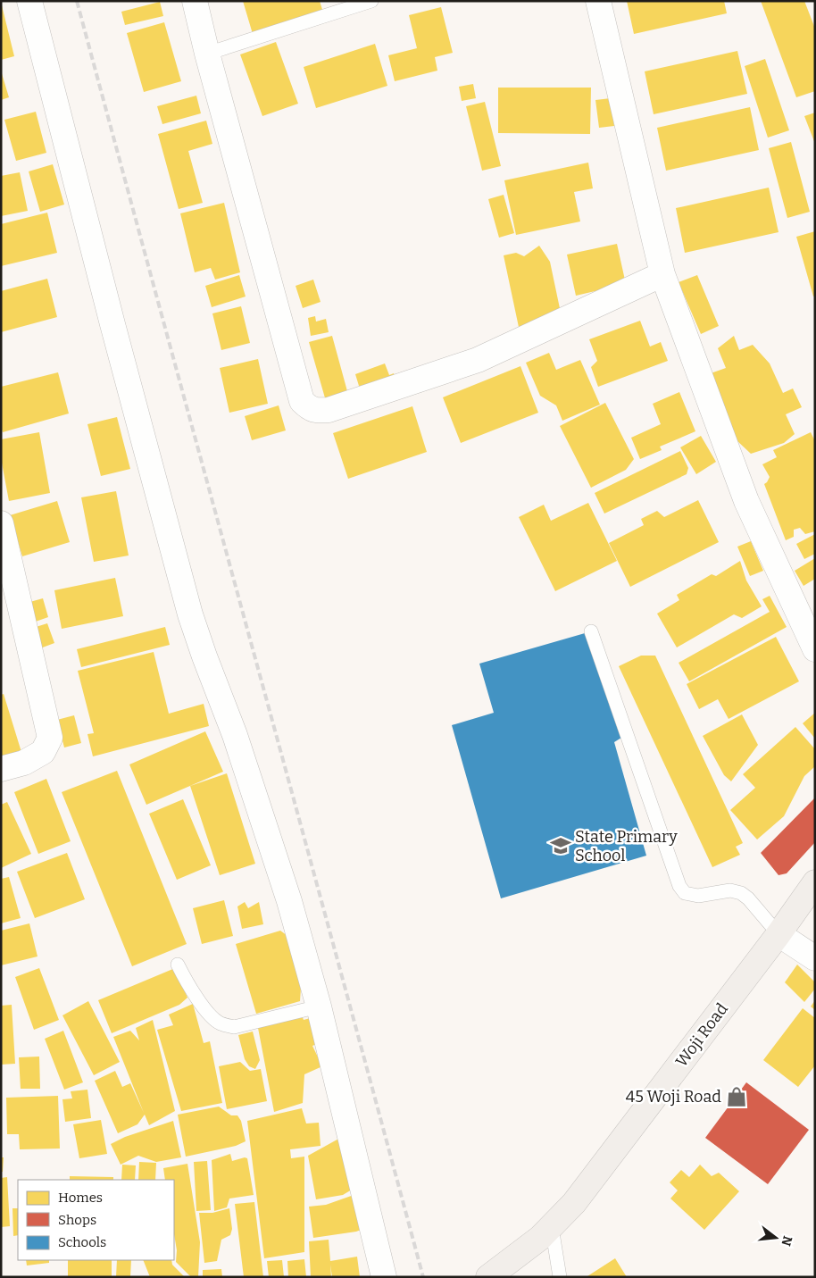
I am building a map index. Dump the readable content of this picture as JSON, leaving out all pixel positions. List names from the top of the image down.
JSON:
{
  "streets": {
    "main road": ["Woji Road"]
  },
  "places": {
    "school or university": ["State Primary School"],
    "shop": ["45 Woji Road"]
  },
  "legend": ["Homes", "Shops", "Schools"],
  "north": "right"
}
